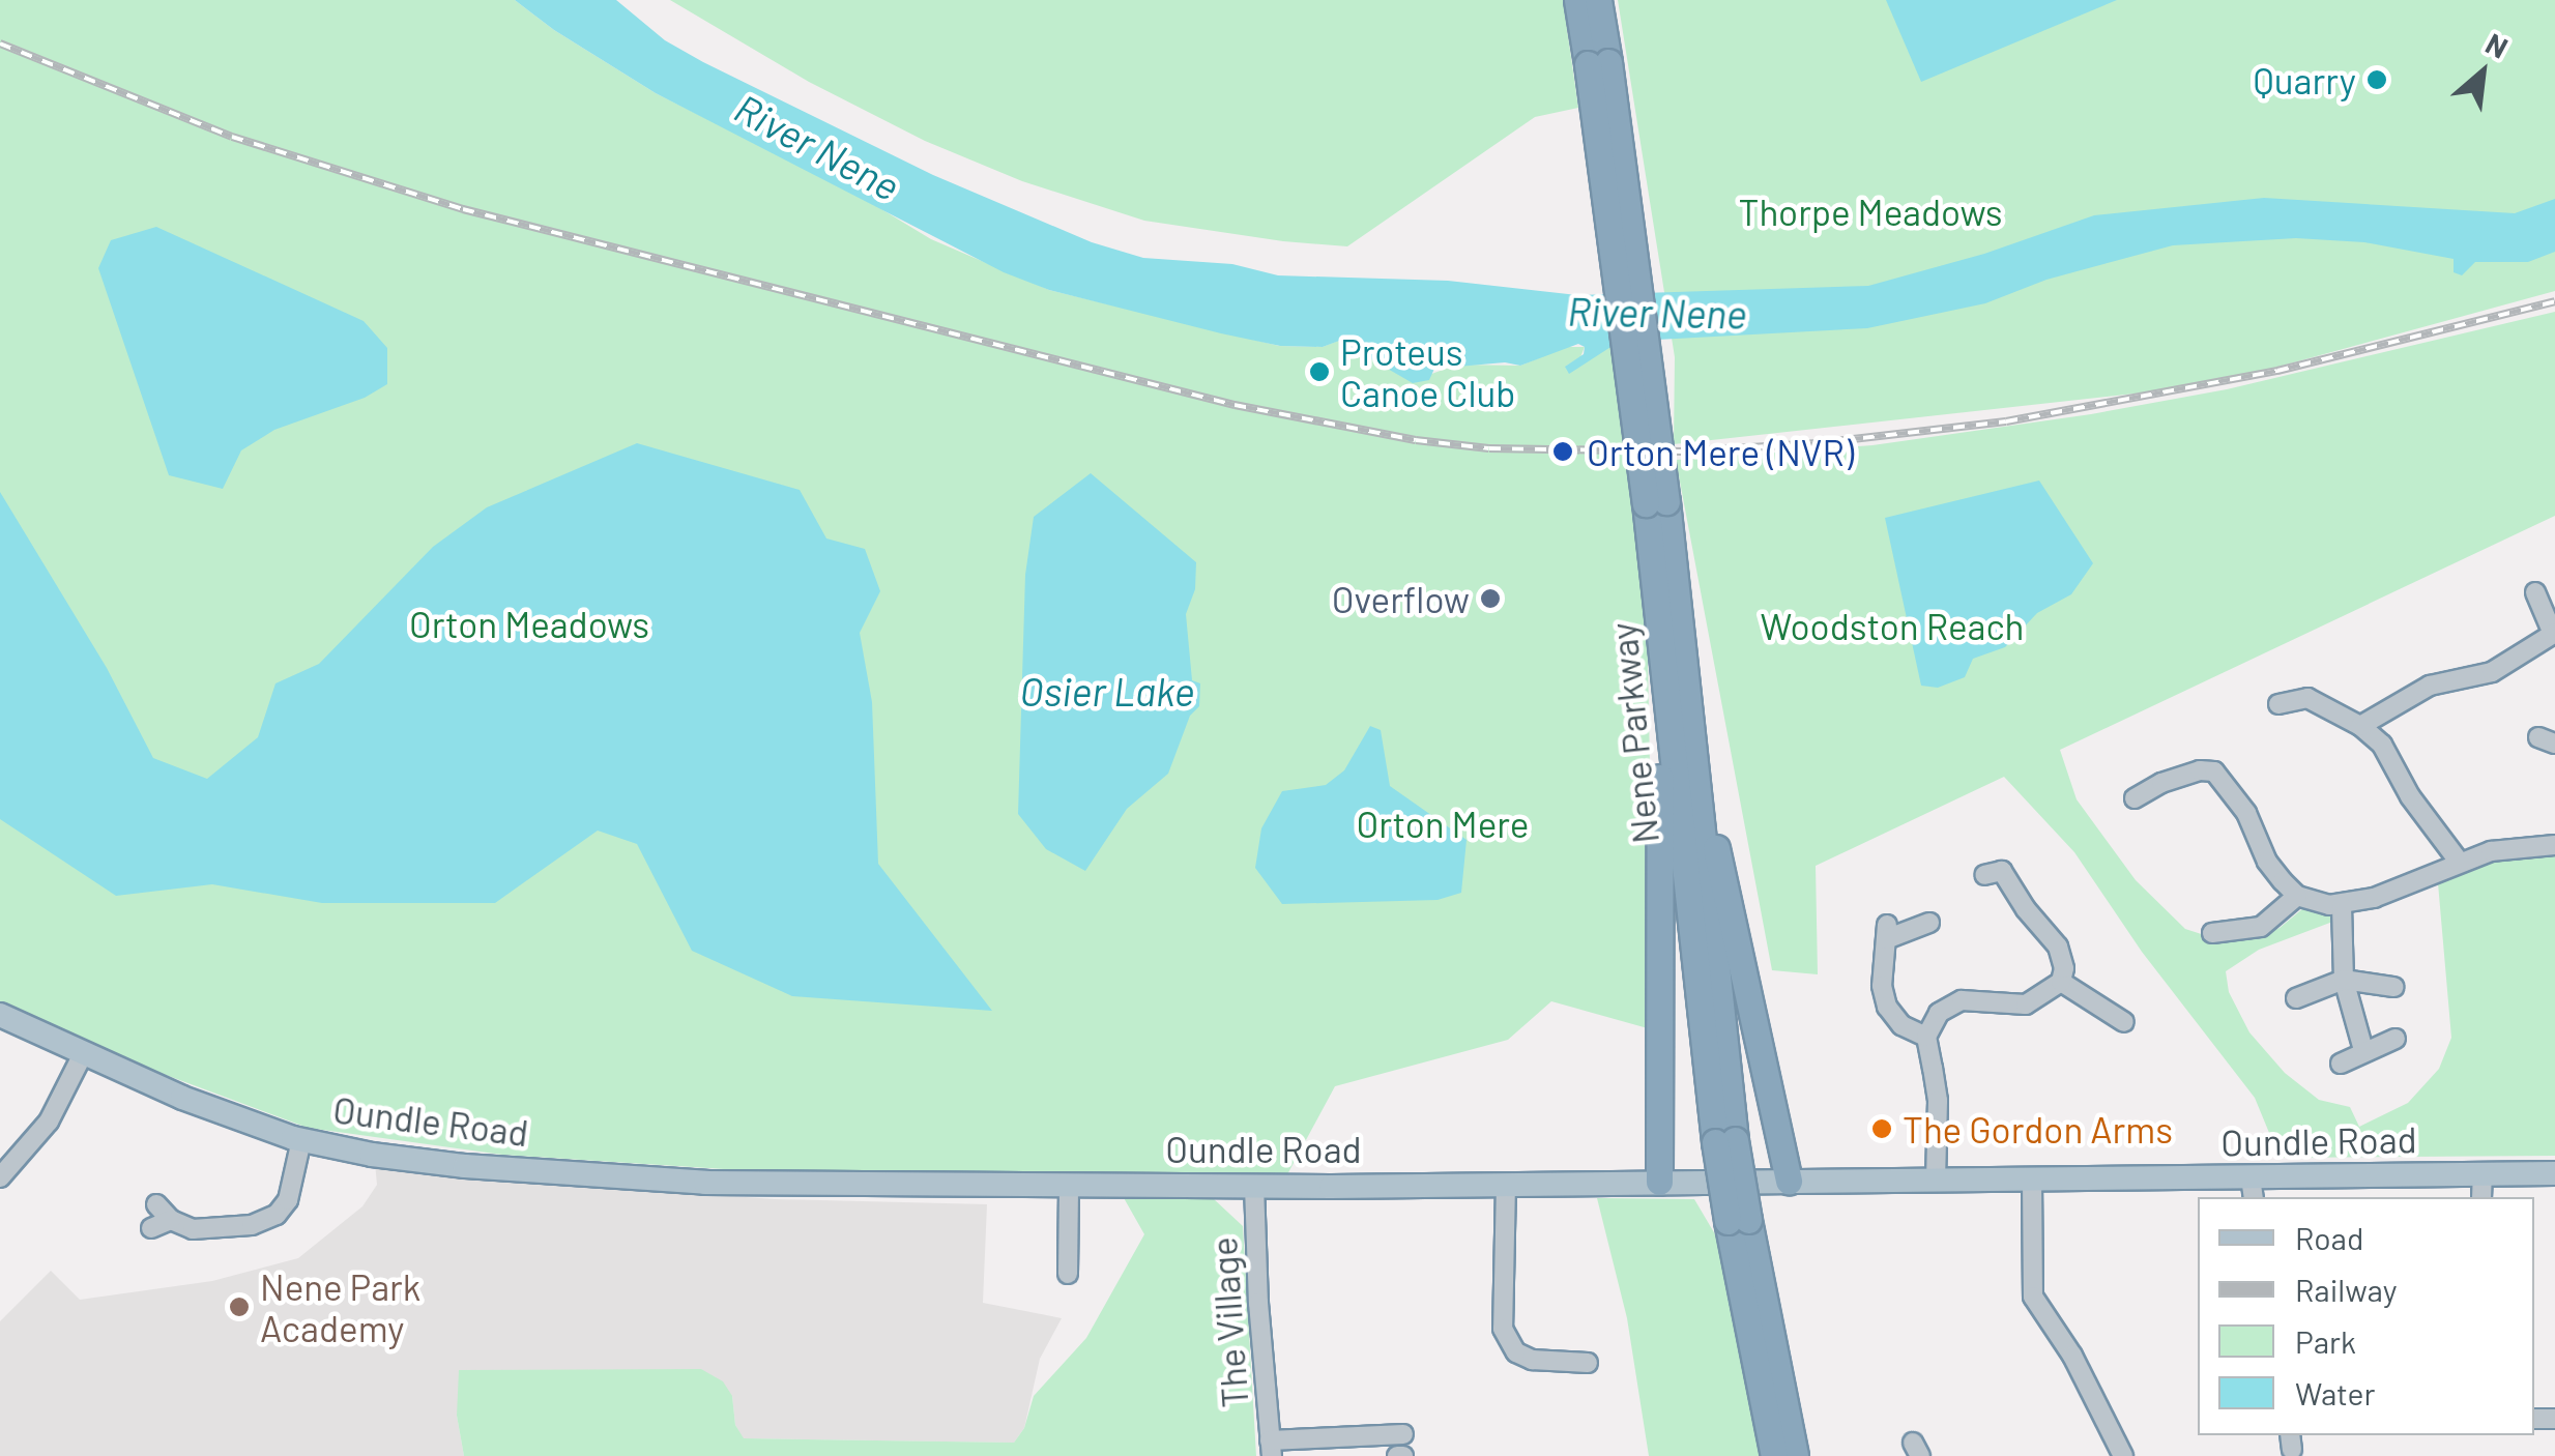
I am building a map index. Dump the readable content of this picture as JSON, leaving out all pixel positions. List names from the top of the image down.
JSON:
{
  "streets": {
    "highway": ["Nene Parkway"],
    "main road": ["Oundle Road"],
    "street": ["The Village"]
  },
  "crossings": [
    ["Oundle Road", "The Village"]
  ],
  "water": ["River Nene", "Osier Lake"],
  "parks": [
    "Thorpe Meadows",
    "Orton Meadows",
    "Woodston Reach",
    "Orton Mere"
  ],
  "places": [
    "Quarry",
    "Proteus Canoe Club",
    "Orton Mere (NVR)",
    "Overflow",
    "The Gordon Arms",
    "Nene Park Academy"
  ],
  "legend": [
    "Road",
    "Railway",
    "Park",
    "Water"
  ],
  "north": "top right"
}
